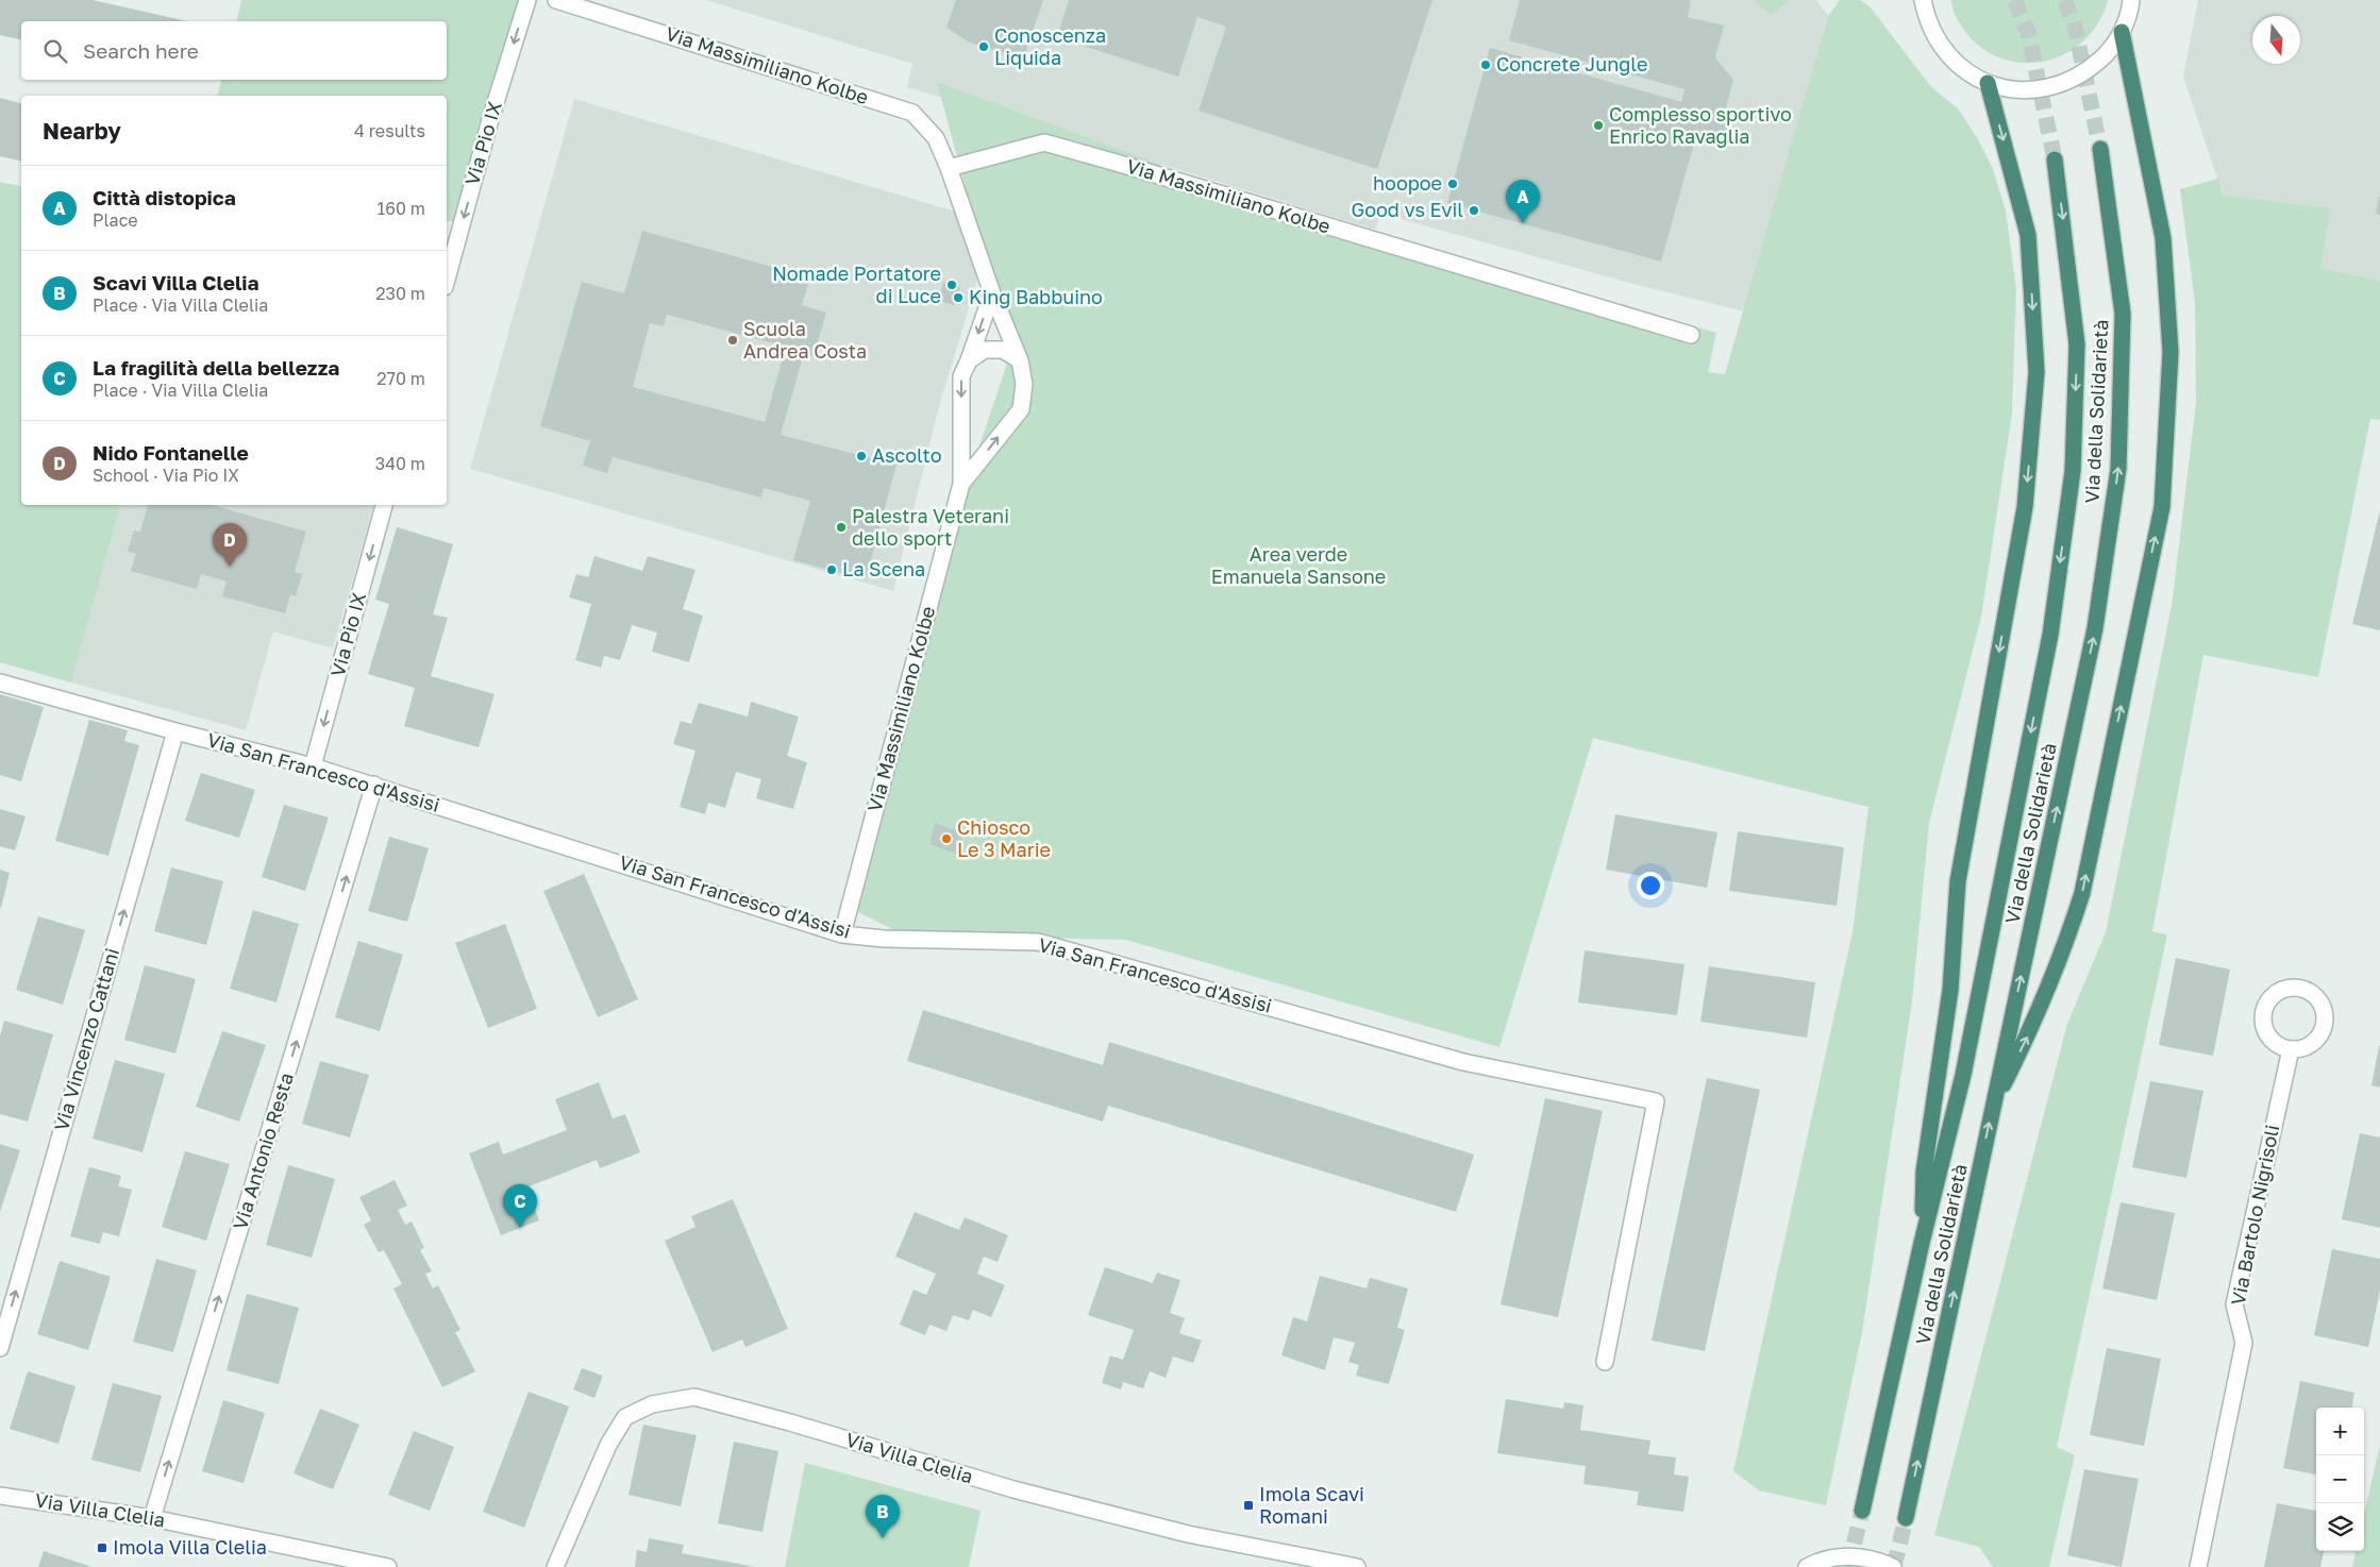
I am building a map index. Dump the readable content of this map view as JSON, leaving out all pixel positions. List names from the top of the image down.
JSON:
{
  "streets": {
    "highway": ["Via della Solidarietà"],
    "street": [
      "Via Massimiliano Kolbe",
      "Via Pio IX",
      "Via San Francesco d'Assisi",
      "Via Vincenzo Cattani",
      "Via Antonio Resta",
      "Via Bartolo Nigrisoli",
      "Via Villa Clelia"
    ]
  },
  "crossings": [
    ["Via Massimiliano Kolbe", "Via San Francesco d'Assisi"],
    ["Via Pio IX", "Via San Francesco d'Assisi"],
    ["Via San Francesco d'Assisi", "Via Vincenzo Cattani"],
    ["Via San Francesco d'Assisi", "Via Antonio Resta"],
    ["Via Antonio Resta", "Via Villa Clelia"]
  ],
  "one_way": ["Via Pio IX", "Via Vincenzo Cattani", "Via Antonio Resta"],
  "parks": ["Area verde Emanuela Sansone"],
  "places": {
    "other": [
      "Conoscenza Liquida",
      "Concrete Jungle",
      "Complesso sportivo Enrico Ravaglia",
      "hoopoe",
      "Good vs Evil",
      "Nomade Portatore di Luce",
      "King Babbuino",
      "Scuola Andrea Costa",
      "Ascolto",
      "Palestra Veterani dello sport",
      "La Scena",
      "Chiosco Le 3 Marie"
    ],
    "transit": ["Imola Scavi Romani", "Imola Villa Clelia"]
  },
  "north": "bottom",
  "page": {
    "search": "Search here",
    "heading": ["Nearby", "4 results"],
    "list": [
      {
        "mark": "A",
        "name": "Città distopica",
        "note": "Place",
        "value": "160 m"
      },
      {
        "mark": "B",
        "name": "Scavi Villa Clelia",
        "note": "Place · Via Villa Clelia",
        "value": "230 m"
      },
      {
        "mark": "C",
        "name": "La fragilità della bellezza",
        "note": "Place · Via Villa Clelia",
        "value": "270 m"
      },
      {
        "mark": "D",
        "name": "Nido Fontanelle",
        "note": "School · Via Pio IX",
        "value": "340 m"
      }
    ],
    "pins": [
      "A",
      "D",
      "C",
      "B"
    ],
    "map_buttons": ["+", "−"]
  }
}
